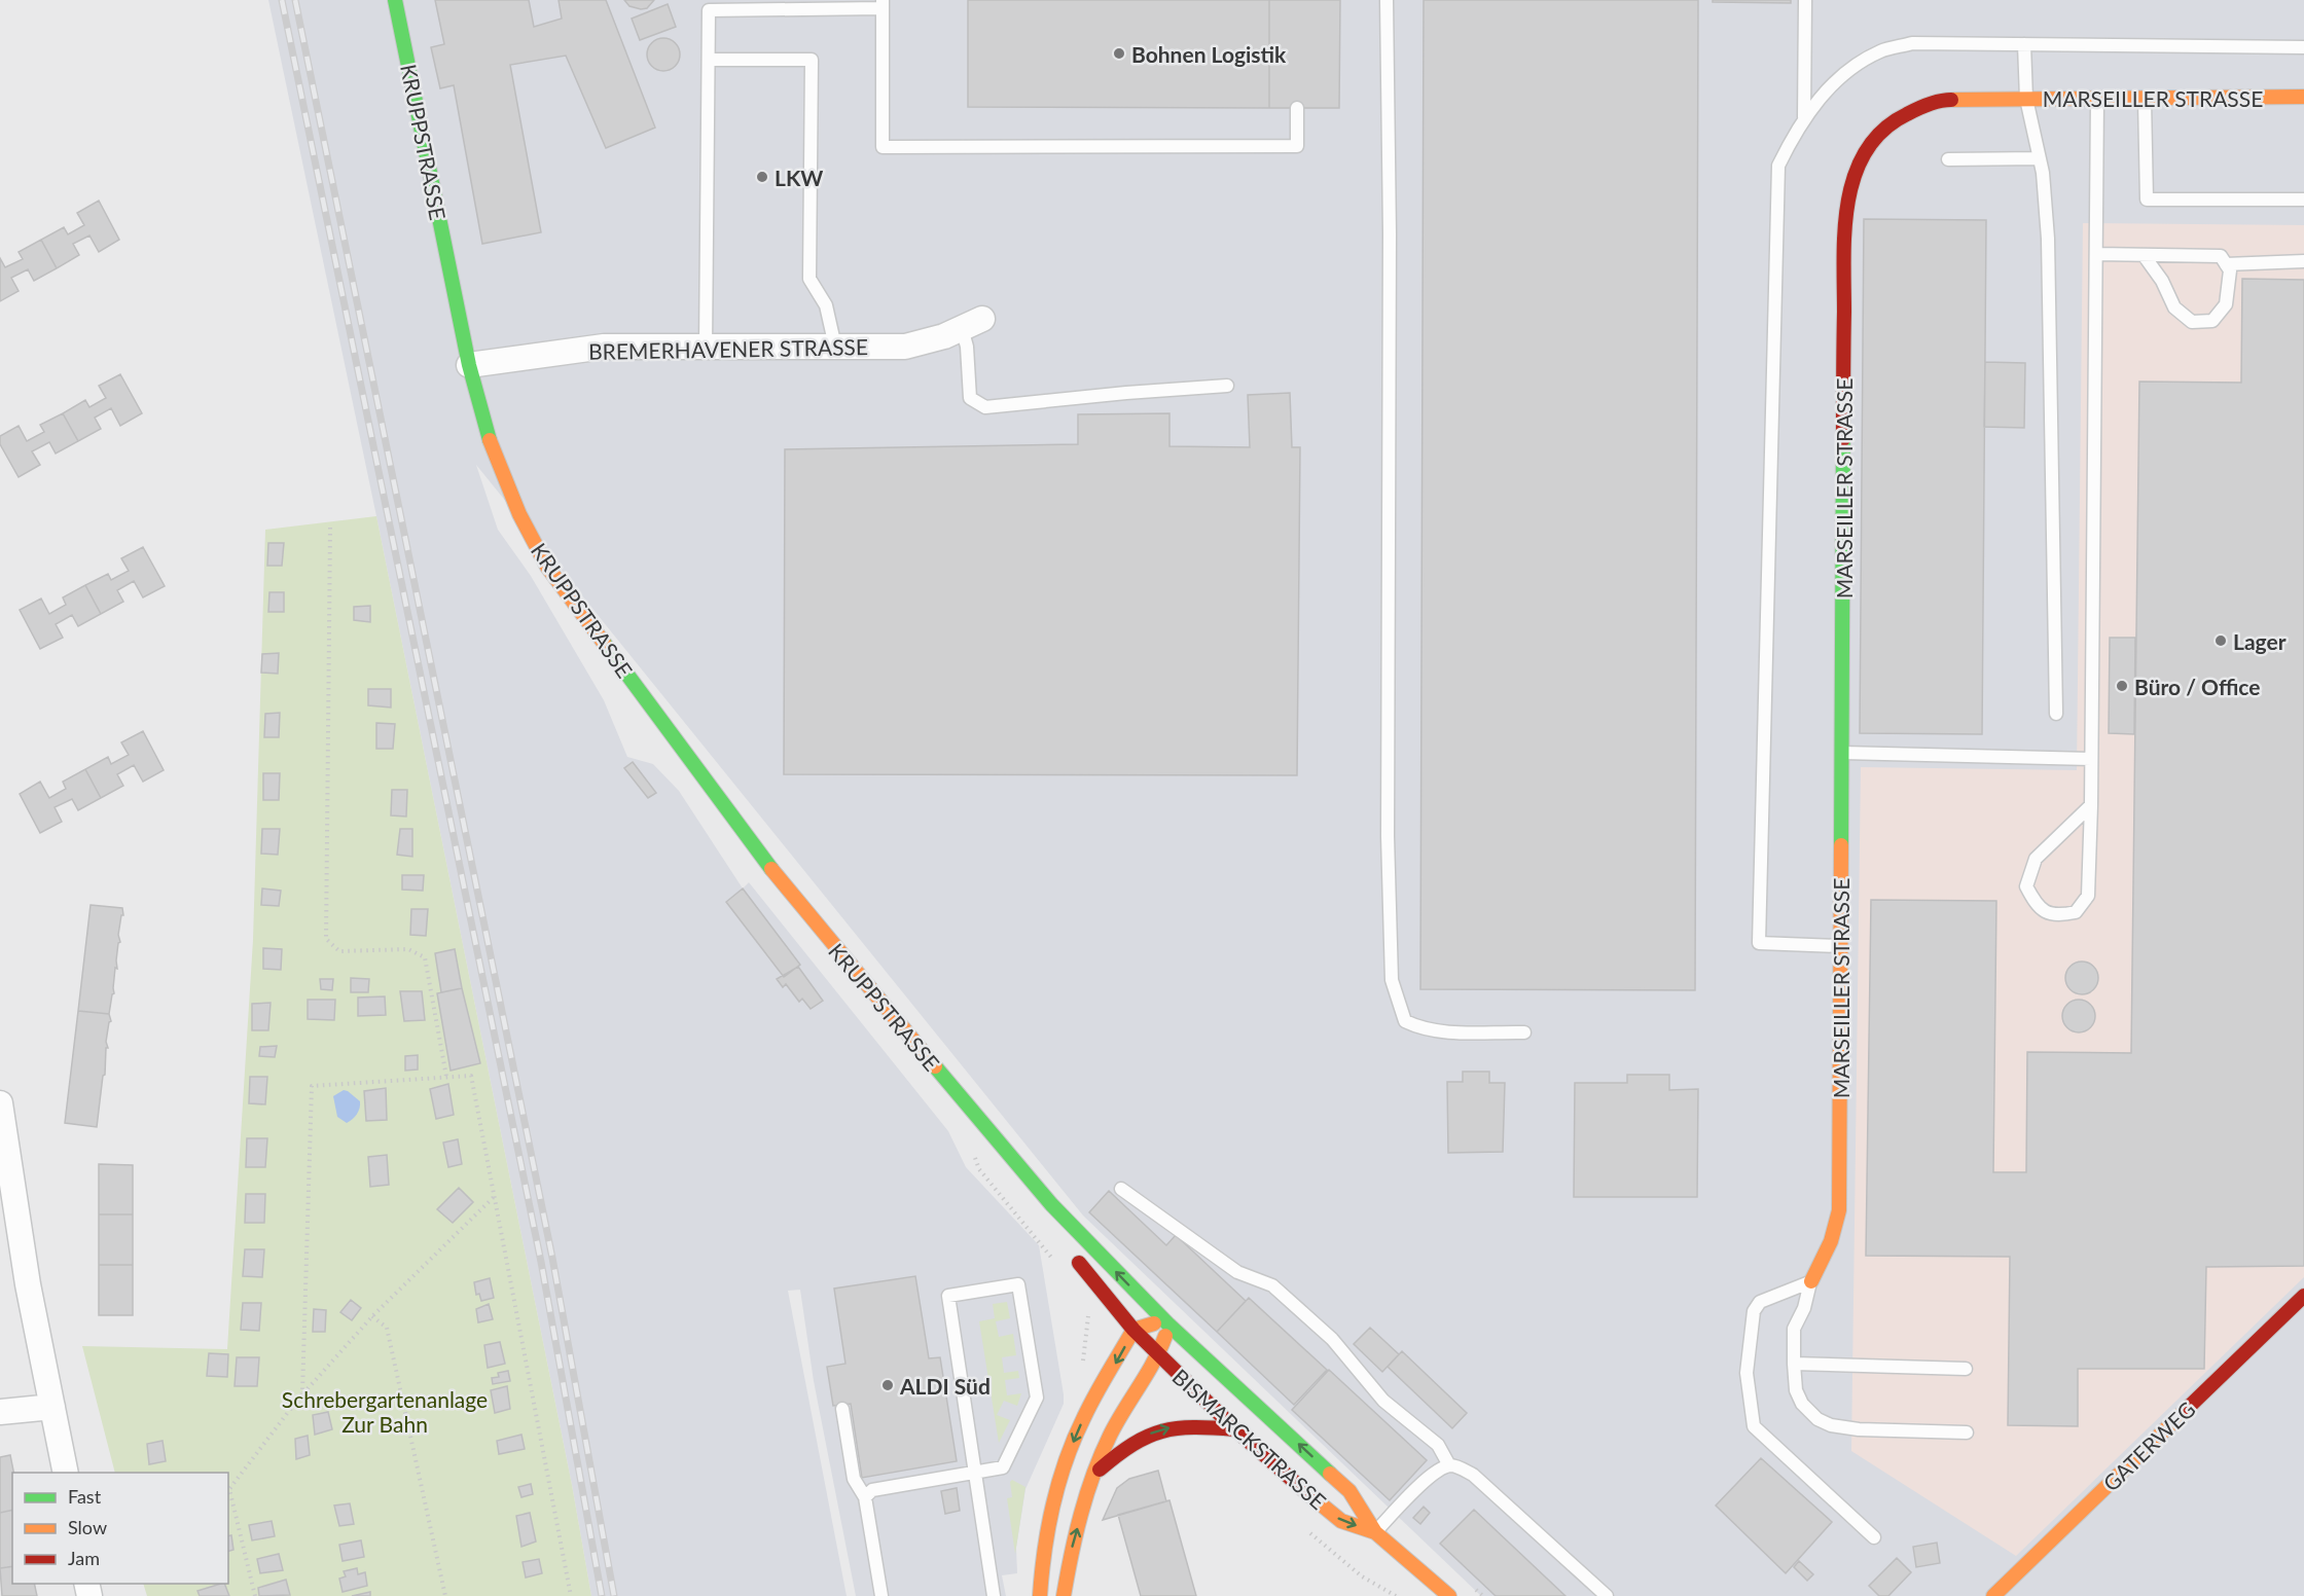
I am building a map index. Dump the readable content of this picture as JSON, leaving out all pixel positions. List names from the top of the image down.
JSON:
{
  "streets": {
    "street": [
      "MARSEILLER STRASSE",
      "KRUPPSTRASSE",
      "BREMERHAVENER STRASSE",
      "BISMARCKSTRASSE",
      "GATERWEG"
    ]
  },
  "crossings": [
    ["KRUPPSTRASSE", "BREMERHAVENER STRASSE"],
    ["KRUPPSTRASSE", "BISMARCKSTRASSE"]
  ],
  "parks": ["Schrebergartenanlage Zur Bahn"],
  "places": [
    "Bohnen Logistik",
    "LKW",
    "Lager",
    "Büro / Office",
    "ALDI Süd"
  ],
  "legend": ["Fast", "Slow", "Jam"]
}
